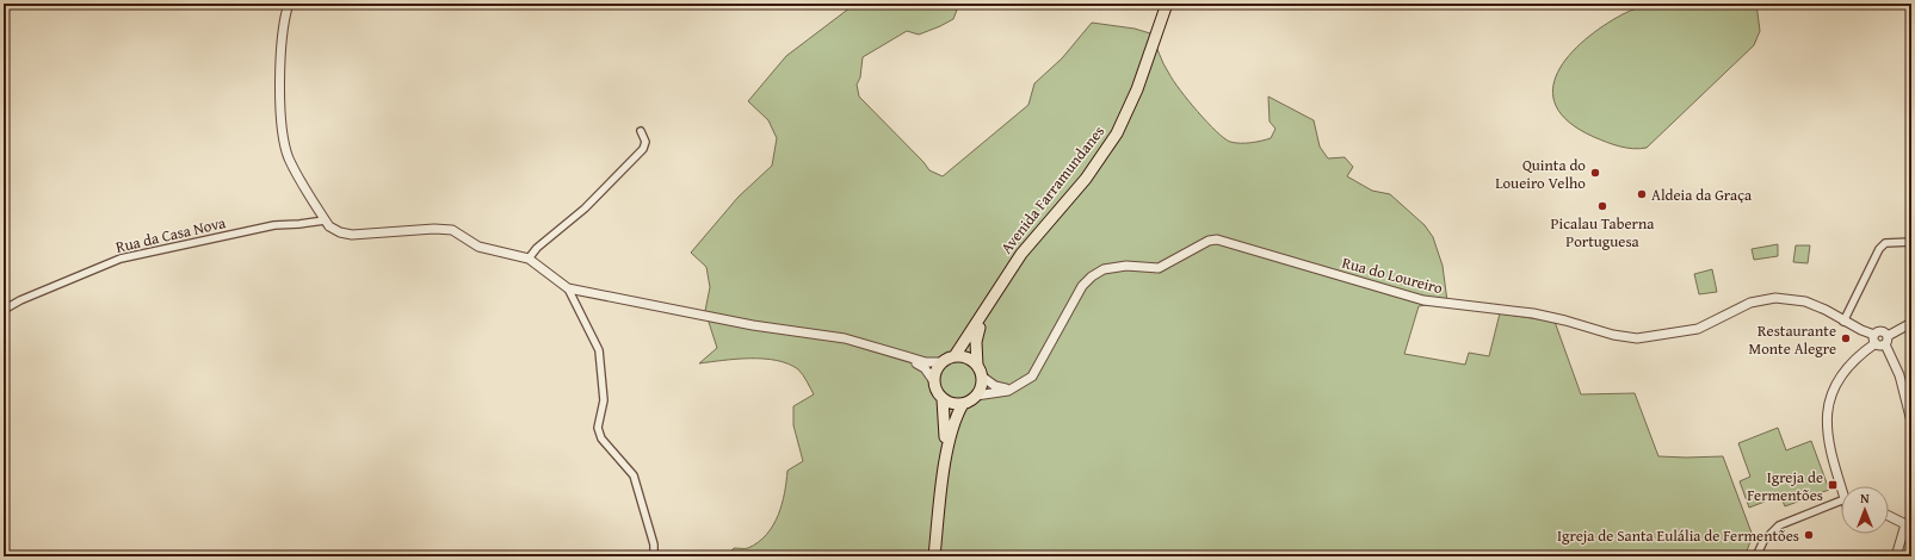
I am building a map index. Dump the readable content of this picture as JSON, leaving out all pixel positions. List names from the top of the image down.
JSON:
{
  "streets": {
    "main road": ["Avenida Farramundanes"],
    "street": ["Rua da Casa Nova", "Rua do Loureiro"]
  },
  "crossings": [
    ["Avenida Farramundanes", "Rua do Loureiro"]
  ],
  "places": {
    "other": [
      "Quinta do Loueiro Velho",
      "Aldeia da Graça",
      "Picalau Taberna Portuguesa",
      "Restaurante Monte Alegre",
      "Igreja de Santa Eulália de Fermentões"
    ],
    "transit": ["Igreja de Fermentões"]
  },
  "north": "top"
}
